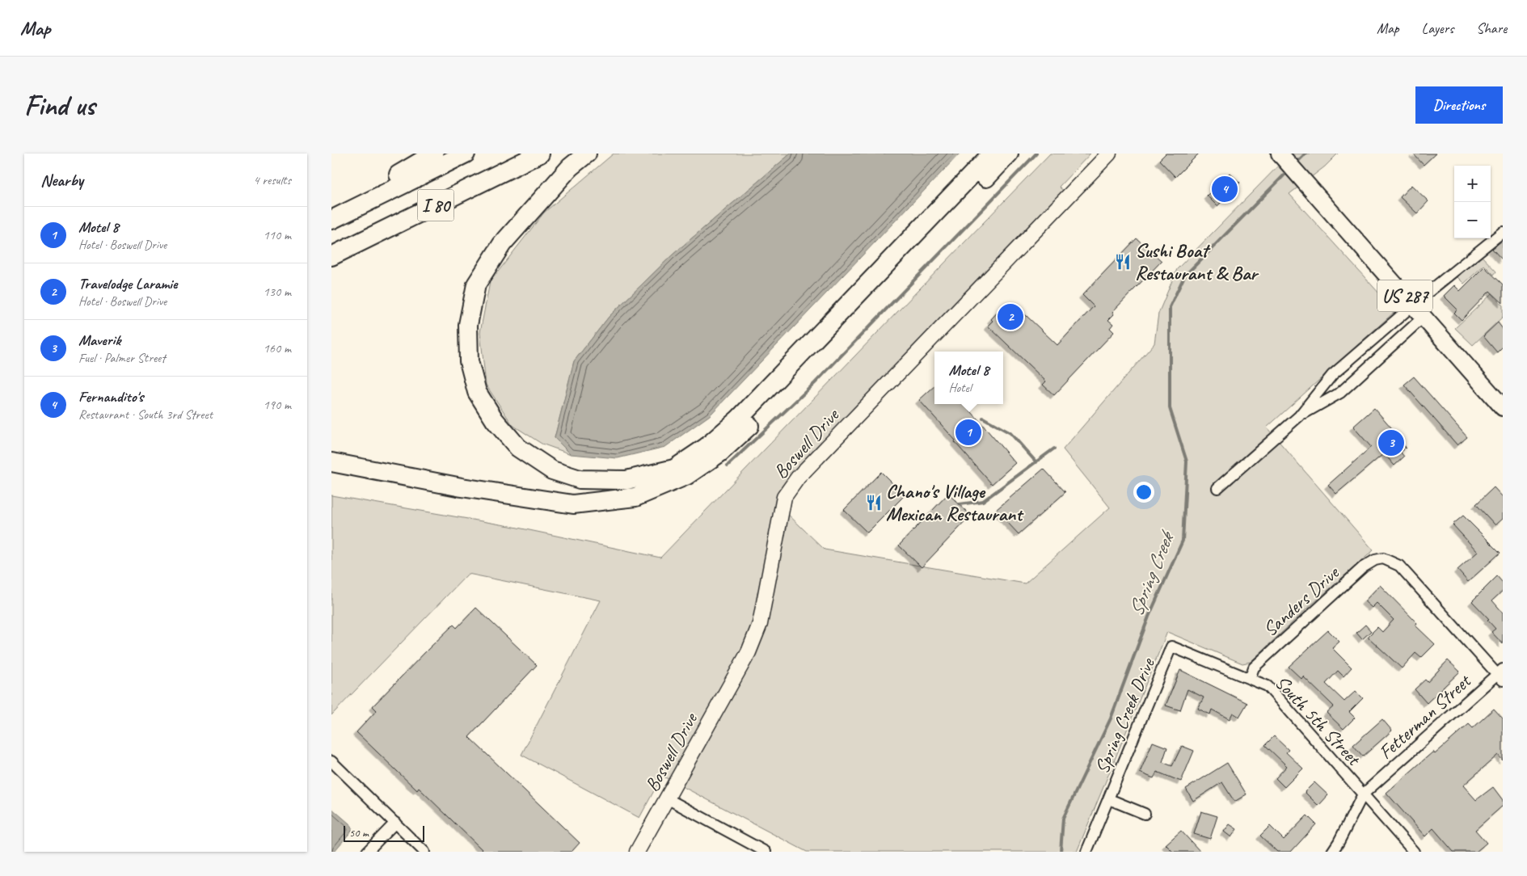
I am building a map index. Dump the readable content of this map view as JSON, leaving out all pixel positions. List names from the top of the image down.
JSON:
{
  "streets": {
    "highway": ["I 80"],
    "main road": ["US 287"],
    "street": [
      "Boswell Drive",
      "Sanders Drive",
      "Spring Creek Drive",
      "Fetterman Street",
      "South 5th Street"
    ]
  },
  "crossings": [
    ["Sanders Drive", "Fetterman Street"],
    ["Sanders Drive", "South 5th Street"],
    ["Spring Creek Drive", "South 5th Street"],
    ["Fetterman Street", "South 5th Street"]
  ],
  "water": ["Spring Creek"],
  "places": {
    "restaurant": ["Sushi Boat Restaurant & Bar", "Chano's Village Mexican Restaurant"]
  },
  "scale_bar": "50 m",
  "page": {
    "header": "Map",
    "nav": ["Map", "Layers", "Share"],
    "buttons": "Directions",
    "title": "Find us",
    "heading": ["Nearby", "4 results"],
    "map_buttons": ["+", "−"],
    "pins": [
      "4",
      "2",
      "1",
      "3"
    ],
    "list": [
      {
        "mark": "1",
        "name": "Motel 8",
        "note": "Hotel · Boswell Drive",
        "value": "110 m"
      },
      {
        "mark": "2",
        "name": "Travelodge Laramie",
        "note": "Hotel · Boswell Drive",
        "value": "130 m"
      },
      {
        "mark": "3",
        "name": "Maverik",
        "note": "Fuel · Palmer Street",
        "value": "160 m"
      },
      {
        "mark": "4",
        "name": "Fernandito's",
        "note": "Restaurant · South 3rd Street",
        "value": "190 m"
      }
    ],
    "popup": ["Motel 8", "Hotel"],
    "scale": "50 m"
  }
}
